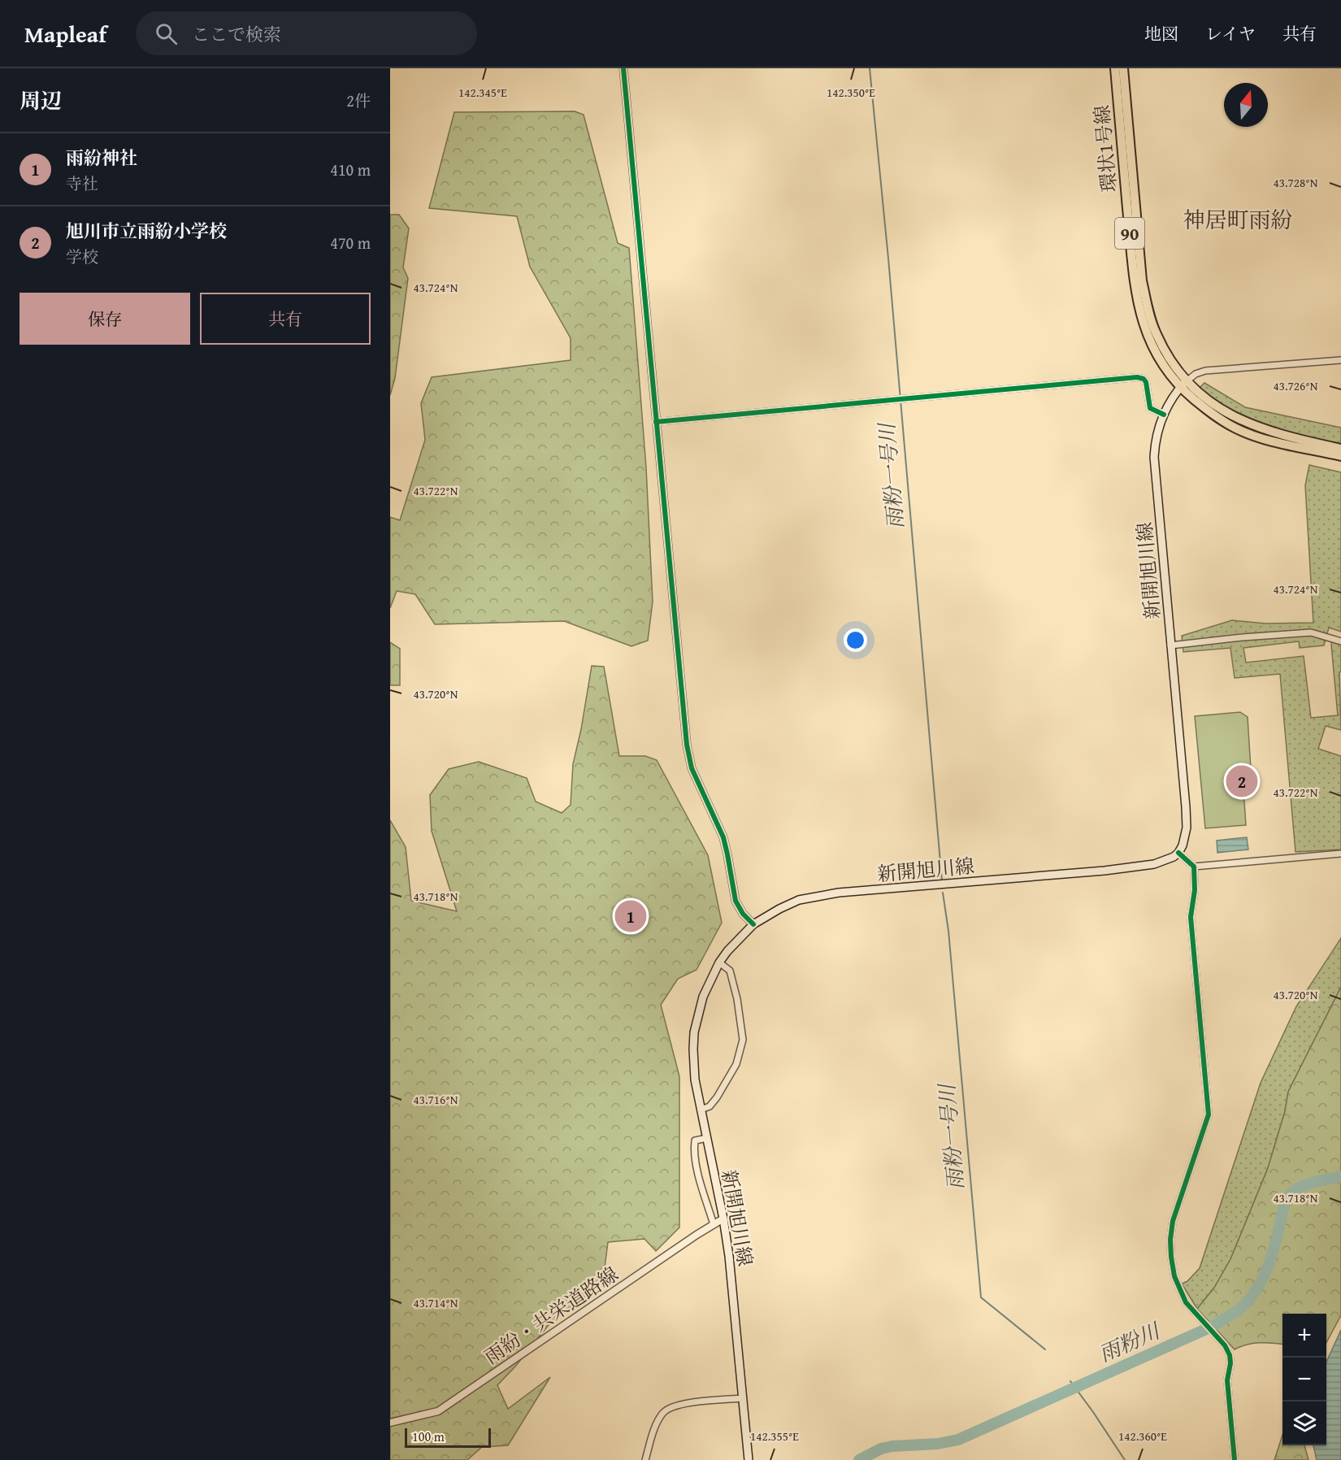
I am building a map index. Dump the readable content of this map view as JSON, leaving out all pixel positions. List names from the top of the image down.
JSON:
{
  "streets": {
    "main road": ["環状1号線", "90", "新開旭川線"],
    "street": ["雨紛・共栄道路線"]
  },
  "crossings": [
    ["環状1号線", "新開旭川線"],
    ["新開旭川線", "雨紛・共栄道路線"]
  ],
  "districts": ["神居町雨紛"],
  "water": ["雨粉一号川", "雨粉川"],
  "scale_bar": "100 m",
  "north": "top",
  "page": {
    "header": "Mapleaf",
    "search": "ここで検索",
    "nav": ["地図", "レイヤ", "共有"],
    "heading": ["周辺", "2件"],
    "list": [
      {
        "mark": "1",
        "name": "雨紛神社",
        "note": "寺社",
        "value": "410 m"
      },
      {
        "mark": "2",
        "name": "旭川市立雨紛小学校",
        "note": "学校",
        "value": "470 m"
      }
    ],
    "buttons": ["保存", "共有"],
    "pins": ["2", "1"],
    "map_buttons": ["+", "−"],
    "scale": "100 m"
  },
  "coordinates": [
    "142.345°E",
    "142.350°E",
    "43.728°N",
    "43.724°N",
    "43.726°N",
    "43.722°N",
    "43.720°N",
    "43.718°N",
    "43.716°N",
    "43.714°N",
    "142.355°E",
    "142.360°E"
  ]
}
